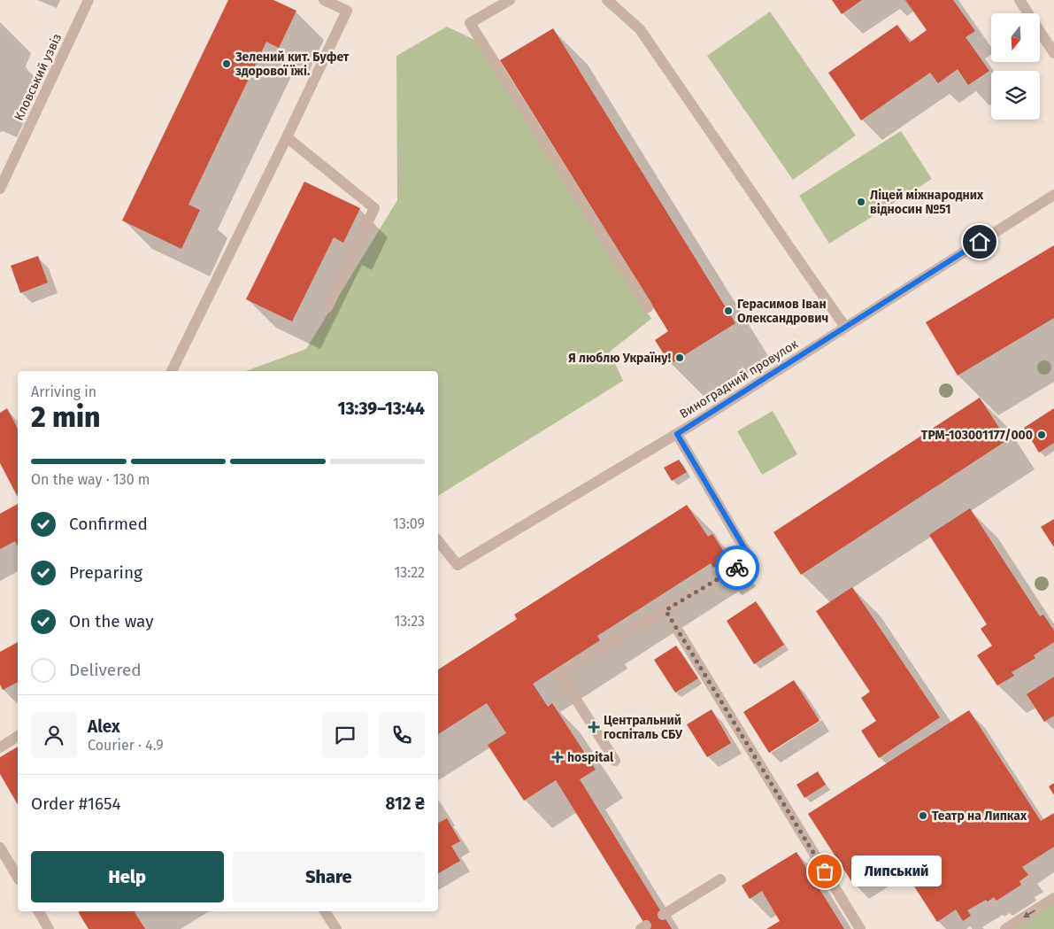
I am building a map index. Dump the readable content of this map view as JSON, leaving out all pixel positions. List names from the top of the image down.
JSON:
{
  "streets": {
    "street": ["Кловський узвіз", "Виноградний провулок"]
  },
  "places": {
    "other": [
      "Зелений кит. Буфет здорової їжі.",
      "Ліцей міжнародних відносин №51",
      "Герасимов Іван Олександрович",
      "Я люблю Україну!",
      "ТРМ-103001177/000",
      "Театр на Липках",
      "Липський"
    ],
    "health": ["Центральний госпіталь СБУ", "hospital"]
  },
  "north": "bottom",
  "page": {
    "heading": ["2 min", "Arriving in", "13:39–13:44"],
    "panel": [
      "Alex",
      "Courier · 4.9",
      "Order #1654",
      "812 ₴"
    ],
    "bar": "On the way · 130 m",
    "list": [
      ["Confirmed", "13:09"],
      ["Preparing", "13:22"],
      ["On the way", "13:23"],
      "Delivered"
    ],
    "buttons": ["Help", "Share"],
    "bubble": "Липський"
  }
}
